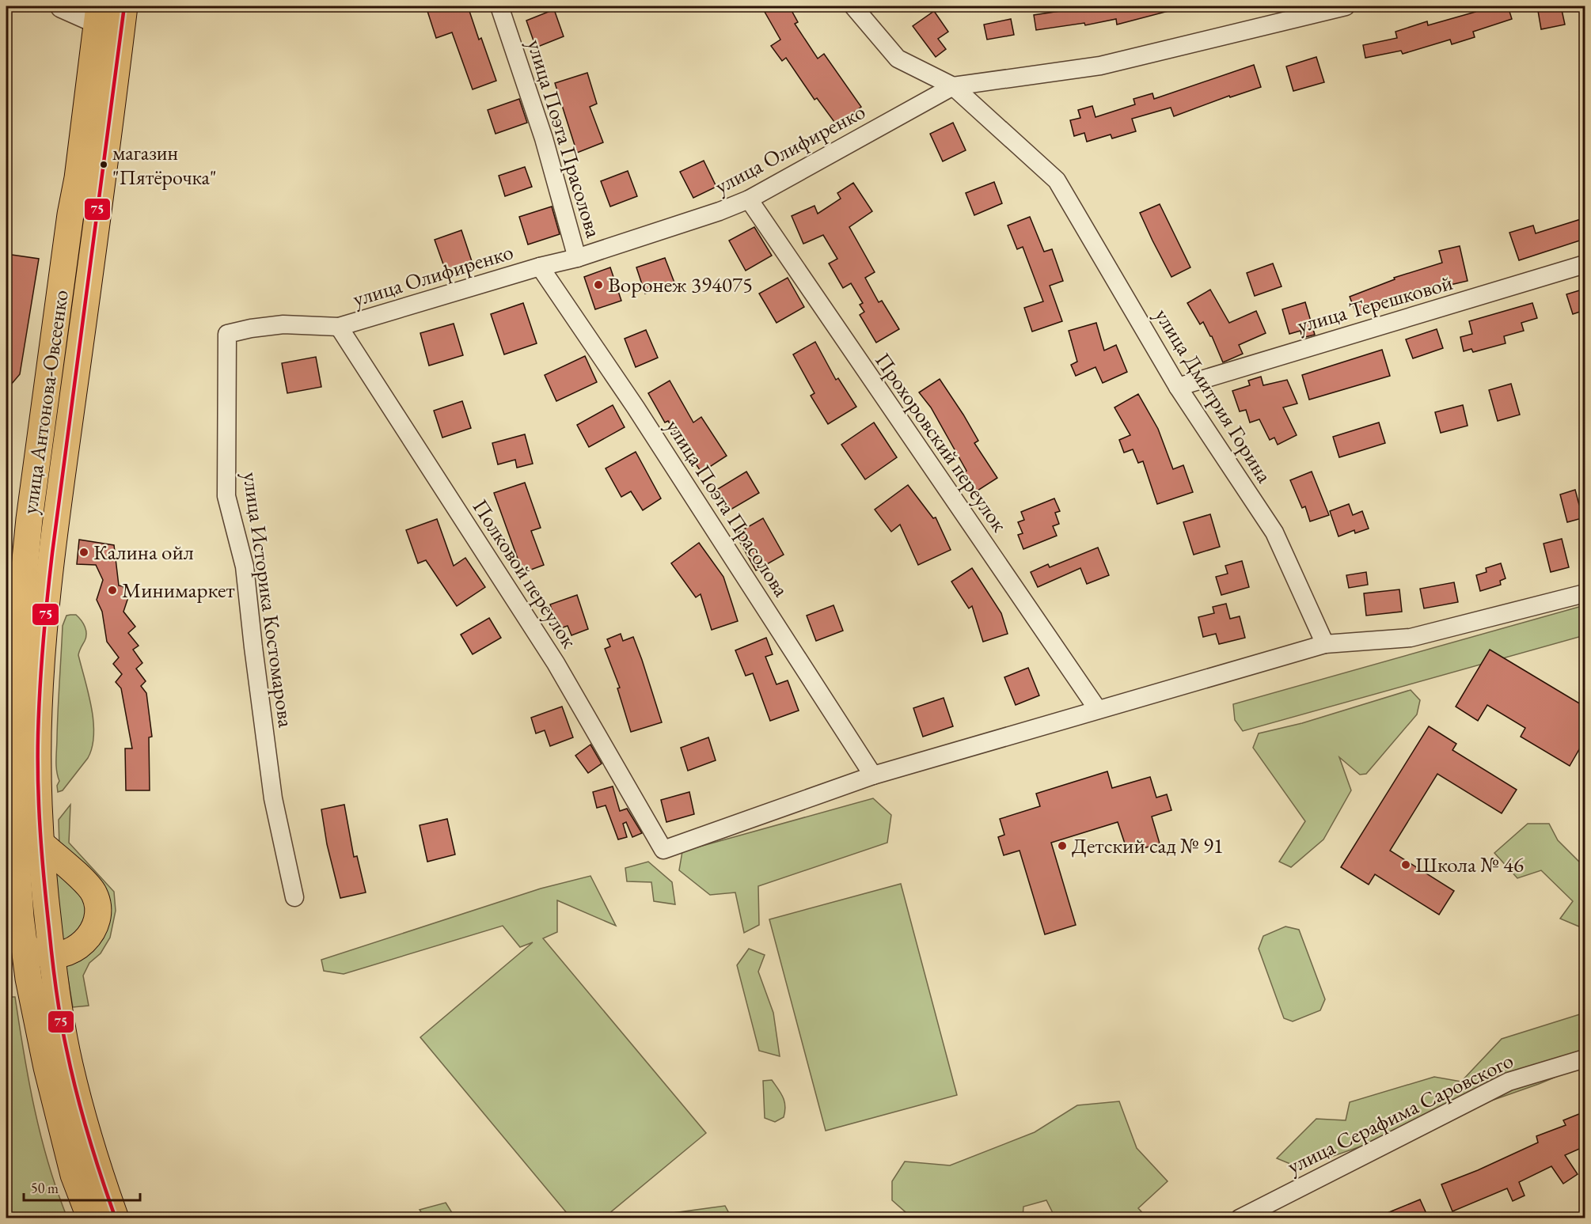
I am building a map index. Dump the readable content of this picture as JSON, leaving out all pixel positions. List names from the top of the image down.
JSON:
{
  "streets": {
    "highway": ["улица Антонова-Овсеенко"],
    "street": [
      "улица Поэта Прасолова",
      "улица Олифиренко",
      "улица Терешковой",
      "улица Дмитрия Горина",
      "Прохоровский переулок",
      "Полковой переулок",
      "улица Историка Костомарова",
      "улица Серафима Саровского"
    ]
  },
  "crossings": [
    ["улица Поэта Прасолова", "улица Олифиренко"],
    ["улица Поэта Прасолова", "Полковой переулок"],
    ["улица Олифиренко", "улица Дмитрия Горина"],
    ["улица Олифиренко", "Прохоровский переулок"],
    ["улица Олифиренко", "Полковой переулок"],
    ["улица Олифиренко", "улица Историка Костомарова"],
    ["улица Терешковой", "улица Дмитрия Горина"]
  ],
  "places": [
    "магазин \"Пятёрочка\"",
    "Воронеж 394075",
    "Калина ойл",
    "Минимаркет",
    "Детский сад № 91",
    "Школа № 46"
  ],
  "lines": ["transit line 75"],
  "scale_bar": "50 m"
}
